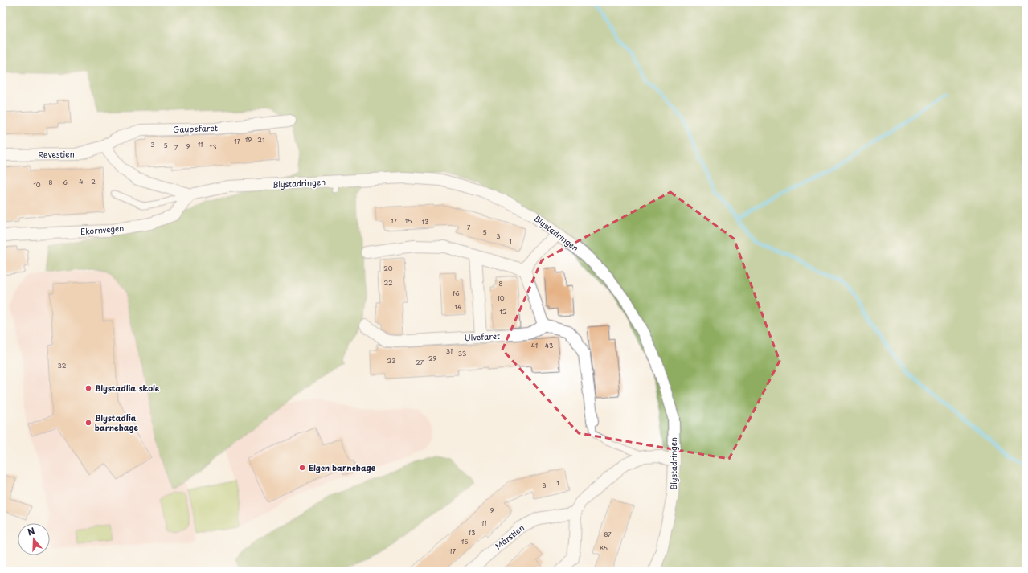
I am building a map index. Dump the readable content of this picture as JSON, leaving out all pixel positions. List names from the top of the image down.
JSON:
{
  "streets": {
    "street": [
      "Gaupefaret",
      "Revestien",
      "Blystadringen",
      "Ekornvegen",
      "Ulvefaret",
      "Mårstien"
    ]
  },
  "crossings": [
    ["Gaupefaret", "Revestien"],
    ["Blystadringen", "Ekornvegen"]
  ],
  "places": ["Blystadlia skole", "Blystadlia barnehage", "Elgen barnehage"],
  "house_numbers": [
    "19",
    "21",
    "17",
    "3",
    "11",
    "5",
    "9",
    "13",
    "7",
    "4",
    "2",
    "8",
    "6",
    "10",
    "17",
    "15",
    "13",
    "7",
    "5",
    "3",
    "1",
    "20",
    "22",
    "8",
    "16",
    "10",
    "14",
    "12",
    "41",
    "43",
    "31",
    "33",
    "29",
    "23",
    "27",
    "32",
    "1",
    "3",
    "9",
    "11",
    "13",
    "87",
    "15",
    "85",
    "17"
  ],
  "north": "top"
}
